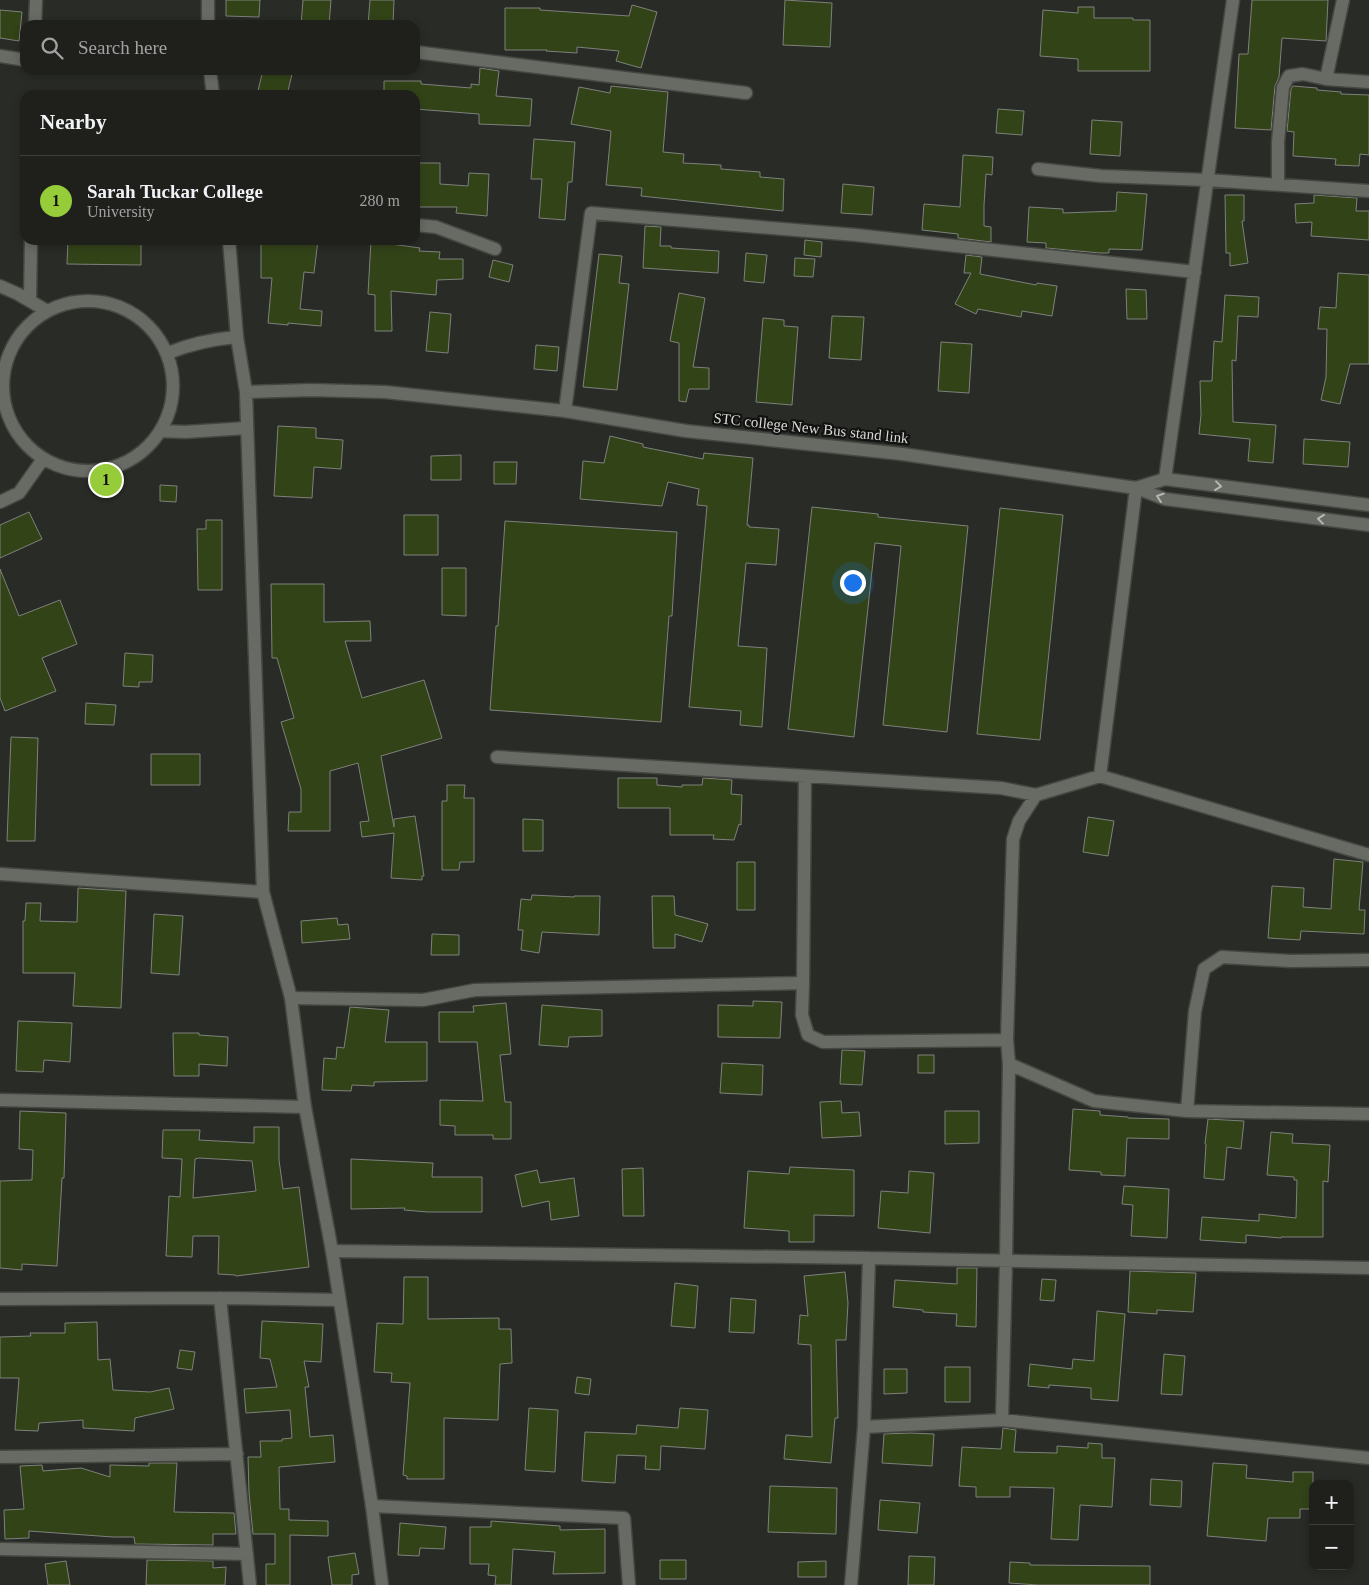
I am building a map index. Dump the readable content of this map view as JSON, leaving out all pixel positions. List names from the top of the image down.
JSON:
{
  "streets": {
    "street": ["STC college New Bus stand link"]
  },
  "page": {
    "search": "Search here",
    "heading": "Nearby",
    "list": [
      {
        "mark": "1",
        "name": "Sarah Tuckar College",
        "note": "University",
        "value": "280 m"
      }
    ],
    "pins": "1",
    "map_buttons": ["+", "−"]
  }
}
